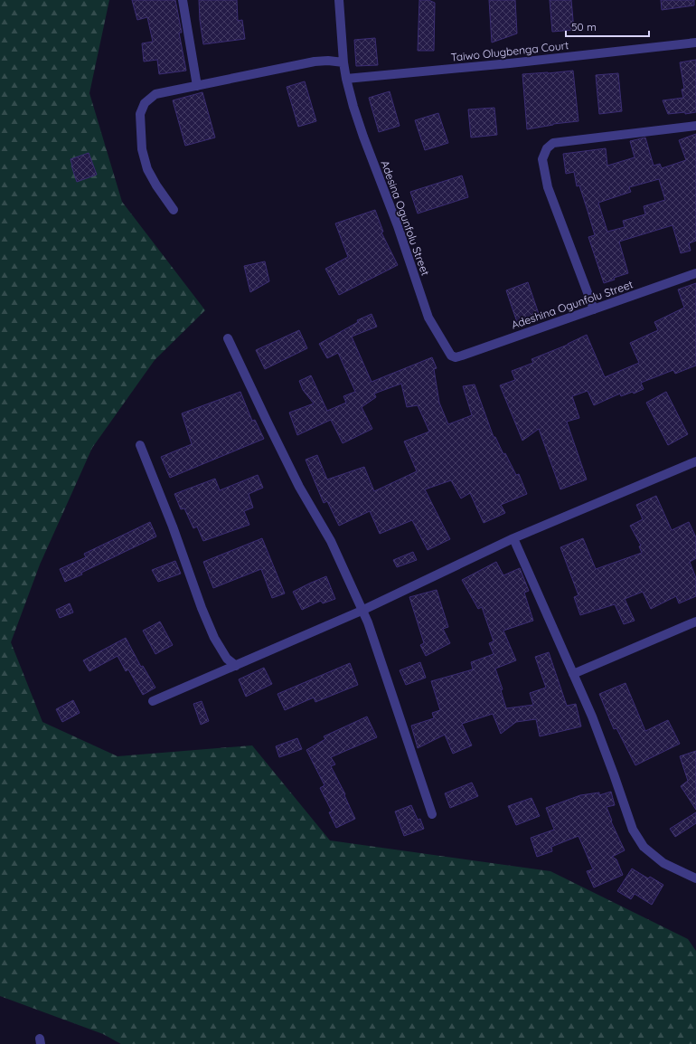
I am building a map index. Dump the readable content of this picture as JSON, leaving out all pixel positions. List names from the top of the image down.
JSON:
{
  "streets": {
    "street": ["Taiwo Olugbenga Court", "Adesina Ogunfolu Street", "Adeshina Ogunfolu Street"]
  },
  "crossings": [
    ["Taiwo Olugbenga Court", "Adesina Ogunfolu Street"],
    ["Adesina Ogunfolu Street", "Adeshina Ogunfolu Street"]
  ],
  "scale_bar": "50 m"
}
